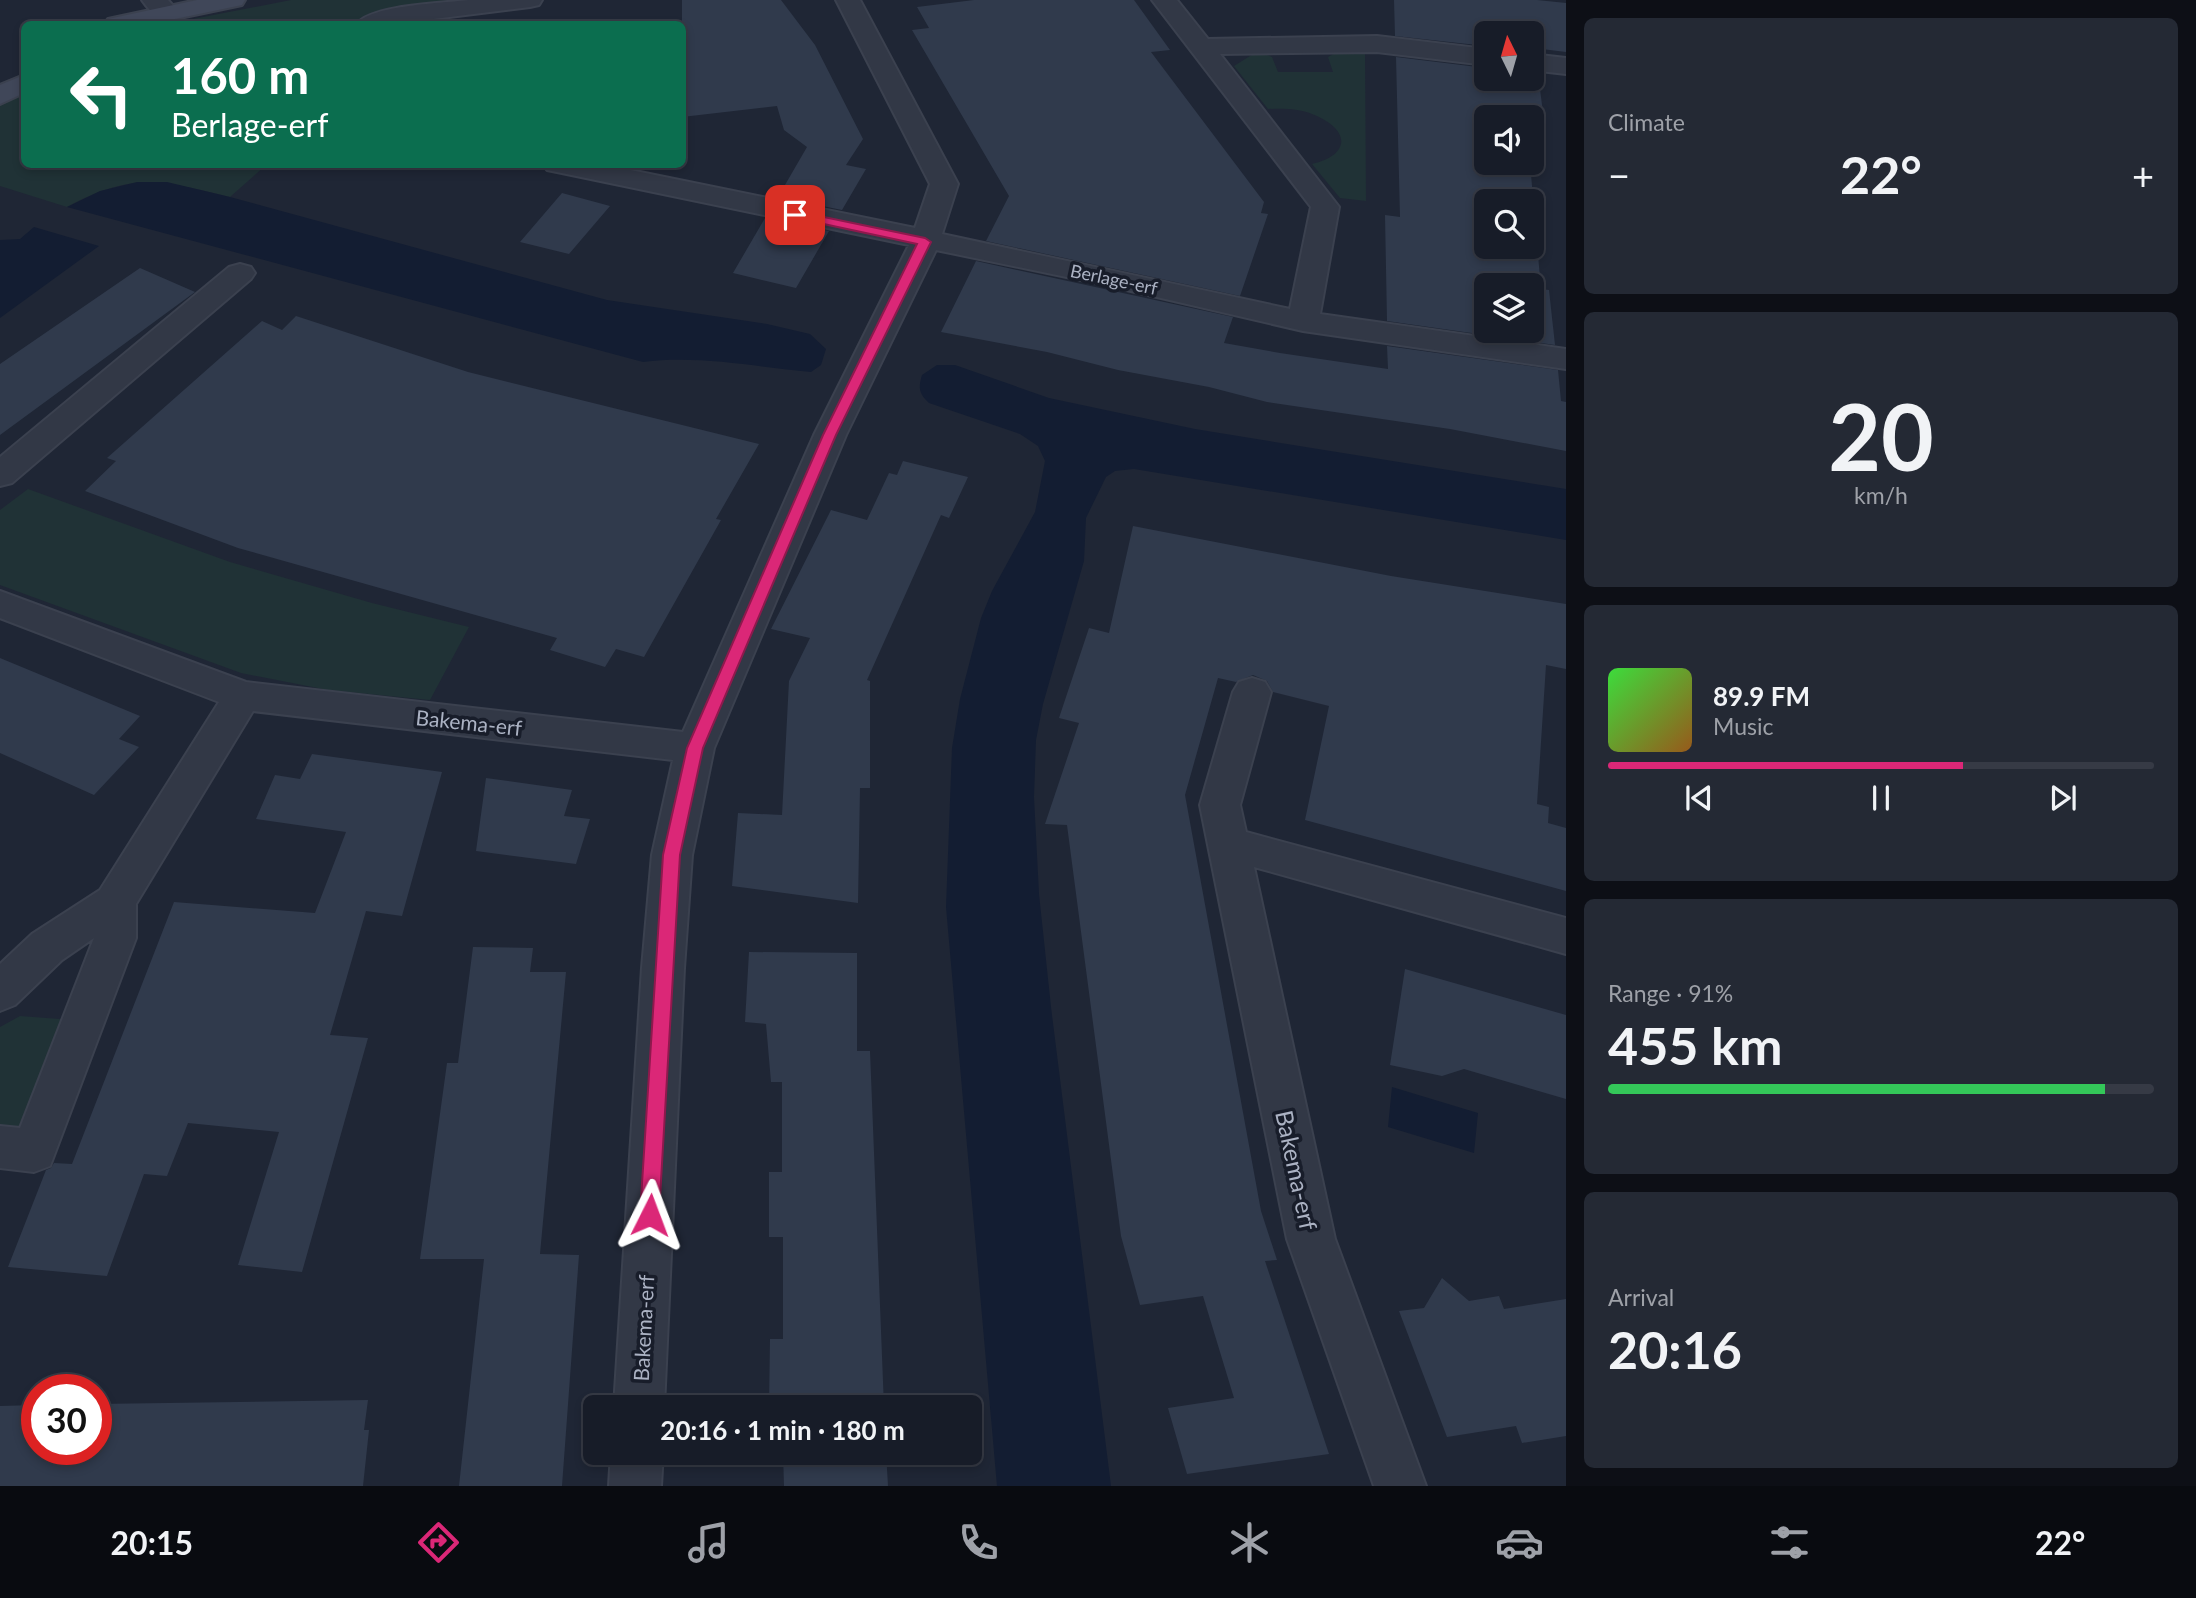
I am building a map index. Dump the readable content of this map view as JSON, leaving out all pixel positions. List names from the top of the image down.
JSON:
{
  "streets": {
    "street": ["Berlage-erf", "Bakema-erf"]
  },
  "crossings": [
    ["Berlage-erf", "Bakema-erf"]
  ],
  "north": "top",
  "page": {
    "tile": [
      "Climate",
      ["20", "km/h"],
      ["Range · 91%", "455 km"],
      ["Arrival", "20:16"]
    ],
    "turn": ["160 m", "Berlage-erf"],
    "heat": ["−", "22°", "+"],
    "song": ["89.9 FM", "Music"],
    "limit": "30",
    "trip": "20:16 · 1 min · 180 m",
    "tabs": ["20:15", "22°"]
  }
}
